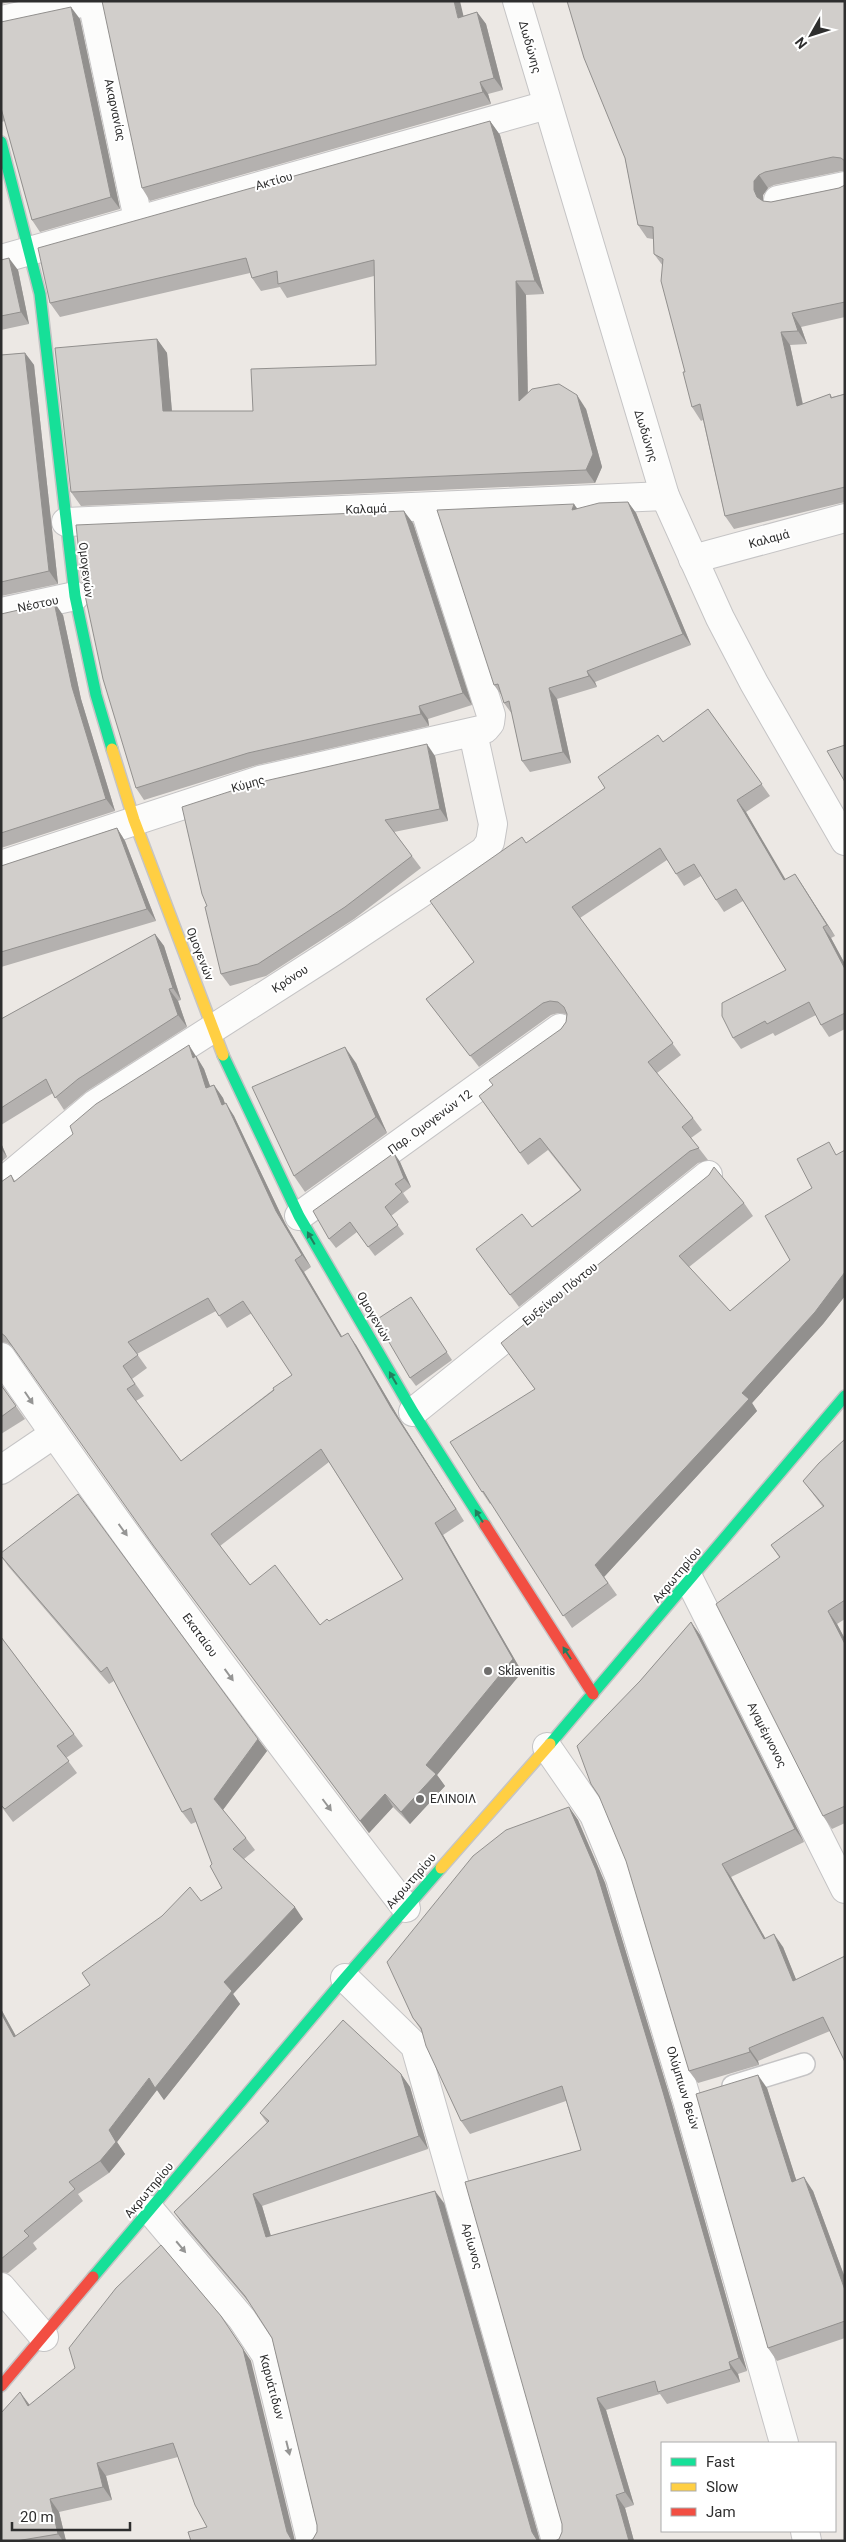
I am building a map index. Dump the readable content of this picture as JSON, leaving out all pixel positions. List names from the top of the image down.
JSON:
{
  "streets": {
    "street": [
      "Δωδώνης",
      "Ακαρνανίας",
      "Ακτίου",
      "Καλαμά",
      "Ομογενών",
      "Νέστου",
      "Κύμης",
      "Κρόνου",
      "Παρ. Ομογενών 12",
      "Ευξείνου Πόντου",
      "Ακρωτηρίου",
      "Εκαταίου",
      "Αγαμέμνονος",
      "Ολύμπιων θεών",
      "Αρίωνος",
      "Καρυάτιδων"
    ]
  },
  "crossings": [
    ["Δωδώνης", "Ακτίου"],
    ["Δωδώνης", "Καλαμά"],
    ["Ακαρνανίας", "Ακτίου"],
    ["Ακτίου", "Ομογενών"],
    ["Καλαμά", "Ομογενών"],
    ["Καλαμά", "Κρόνου"],
    ["Ομογενών", "Νέστου"],
    ["Ομογενών", "Κύμης"],
    ["Ομογενών", "Κρόνου"],
    ["Ομογενών", "Παρ. Ομογενών 12"],
    ["Ομογενών", "Ευξείνου Πόντου"],
    ["Ομογενών", "Ακρωτηρίου"],
    ["Κύμης", "Κρόνου"],
    ["Ακρωτηρίου", "Εκαταίου"],
    ["Ακρωτηρίου", "Αγαμέμνονος"],
    ["Ακρωτηρίου", "Ολύμπιων θεών"],
    ["Ακρωτηρίου", "Αρίωνος"],
    ["Ακρωτηρίου", "Καρυάτιδων"]
  ],
  "one_way": ["Εκαταίου", "Καρυάτιδων"],
  "places": ["Sklavenitis", "ΕΛΙΝΟΙΛ"],
  "legend": ["Fast", "Slow", "Jam"],
  "scale_bar": "20 m",
  "north": "bottom left"
}
